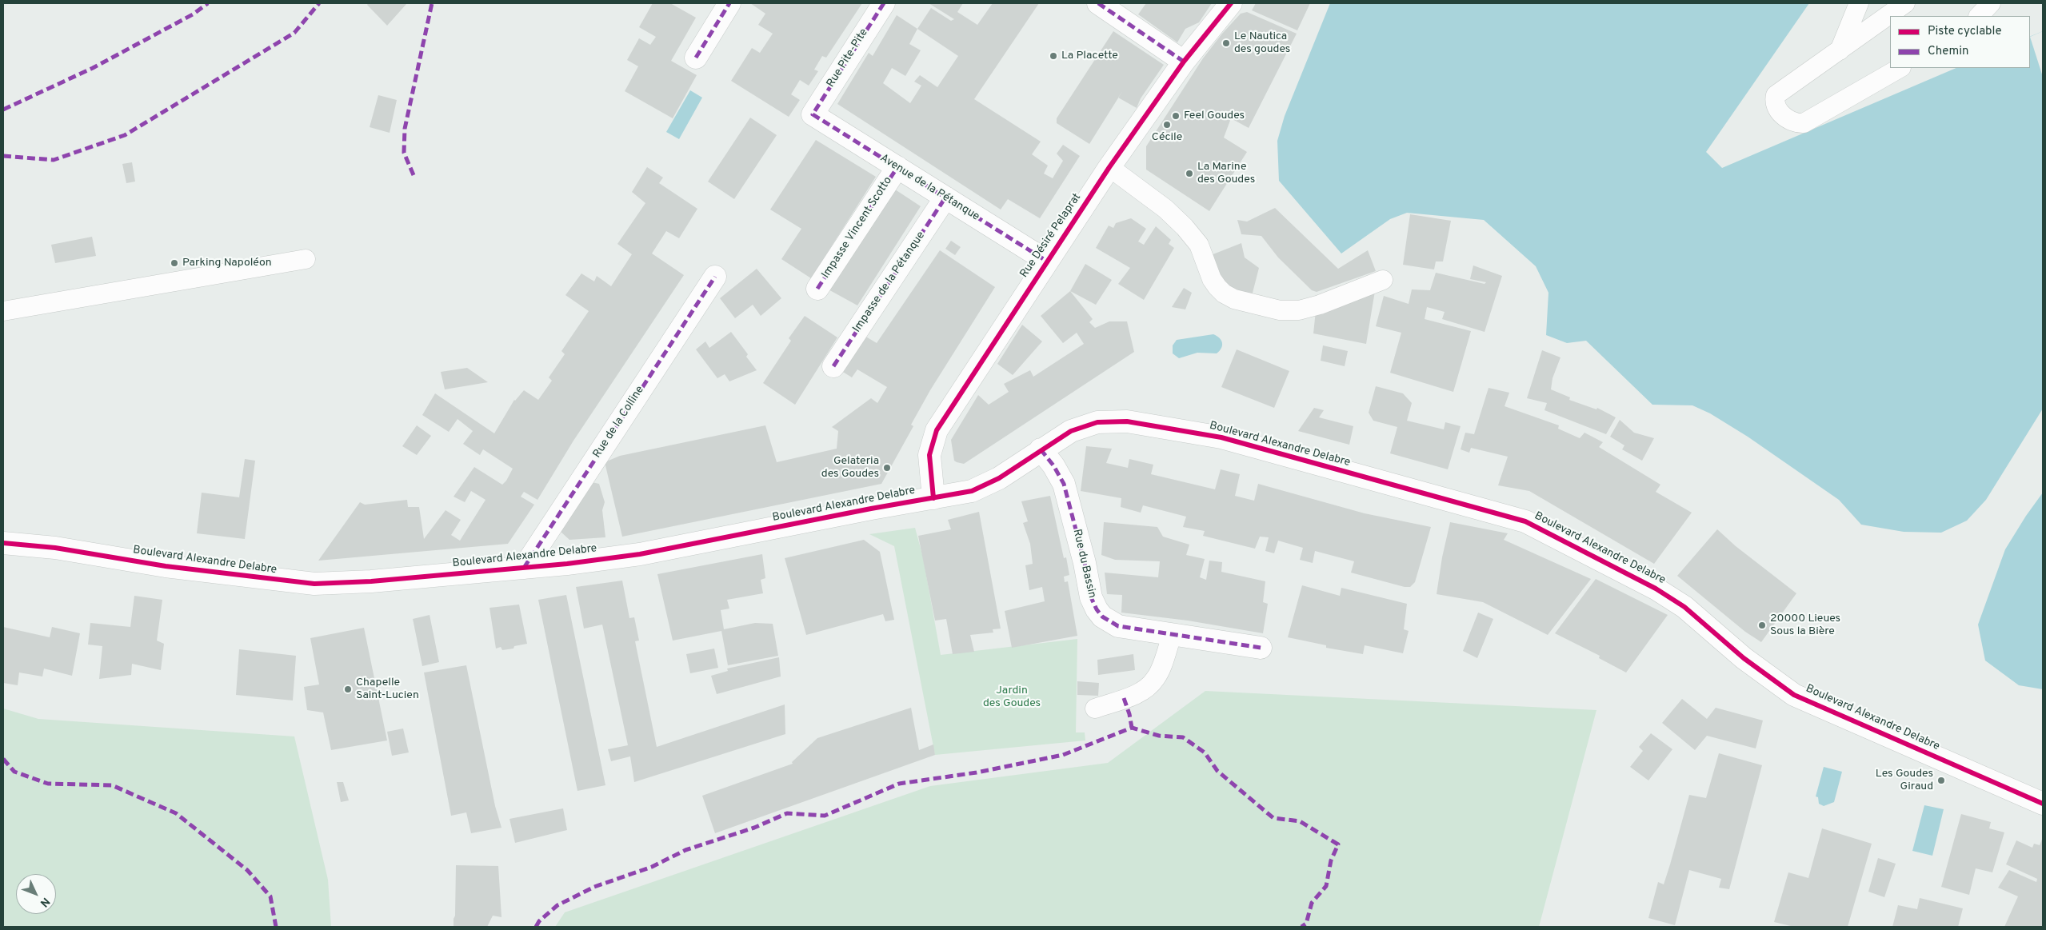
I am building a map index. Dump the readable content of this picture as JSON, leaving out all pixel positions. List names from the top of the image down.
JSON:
{
  "streets": {
    "street": [
      "Rue Pite-Pite",
      "Avenue de la Pétanque",
      "Impasse Vincent Scotto",
      "Rue Désiré Pelaprat",
      "Impasse de la Pétanque",
      "Rue de la Colline",
      "Boulevard Alexandre Delabre",
      "Rue du Bassin"
    ]
  },
  "crossings": [
    ["Rue Pite-Pite", "Avenue de la Pétanque"],
    ["Avenue de la Pétanque", "Impasse Vincent Scotto"],
    ["Avenue de la Pétanque", "Rue Désiré Pelaprat"],
    ["Avenue de la Pétanque", "Impasse de la Pétanque"],
    ["Rue Désiré Pelaprat", "Boulevard Alexandre Delabre"],
    ["Rue de la Colline", "Boulevard Alexandre Delabre"],
    ["Boulevard Alexandre Delabre", "Rue du Bassin"]
  ],
  "parks": ["Jardin des Goudes"],
  "places": [
    "Le Nautica des goudes",
    "La Placette",
    "Feel Goudes",
    "Cécile",
    "La Marine des Goudes",
    "Parking Napoléon",
    "Gelateria des Goudes",
    "20000 Lieues Sous la Bière",
    "Chapelle Saint-Lucien",
    "Les Goudes Giraud"
  ],
  "legend": ["Piste cyclable", "Chemin"],
  "north": "bottom right"
}
